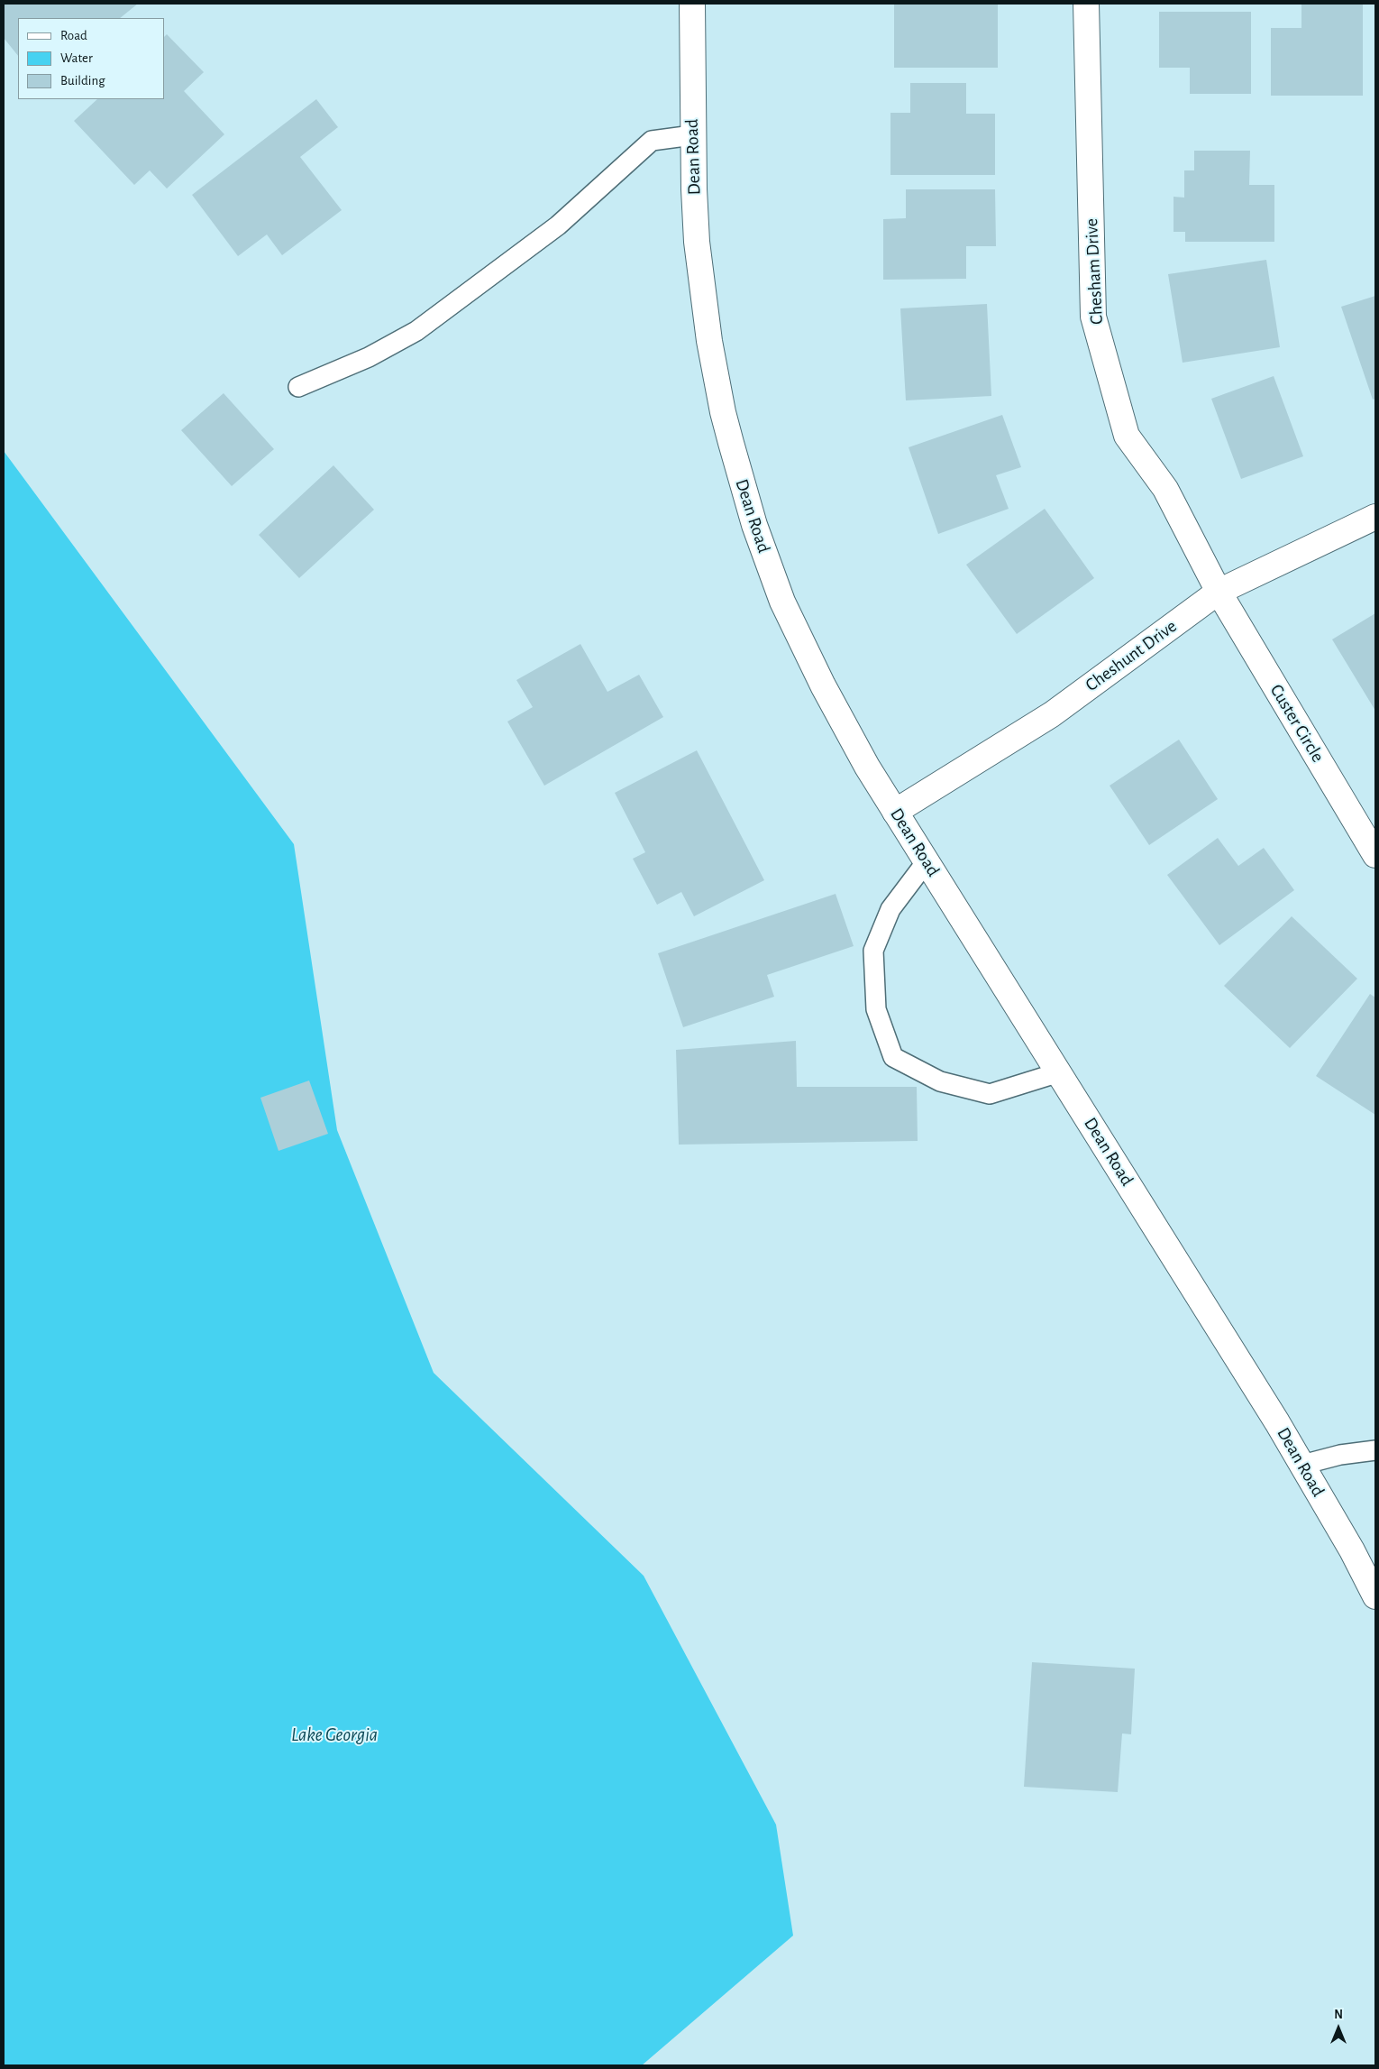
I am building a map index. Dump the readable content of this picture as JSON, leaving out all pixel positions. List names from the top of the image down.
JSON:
{
  "streets": {
    "main road": [
      "Dean Road",
      "Chesham Drive",
      "Cheshunt Drive",
      "Custer Circle"
    ]
  },
  "crossings": [
    ["Dean Road", "Cheshunt Drive"],
    ["Chesham Drive", "Cheshunt Drive"],
    ["Chesham Drive", "Custer Circle"],
    ["Cheshunt Drive", "Custer Circle"]
  ],
  "water": ["Lake Georgia"],
  "legend": ["Road", "Water", "Building"],
  "north": "top"
}
